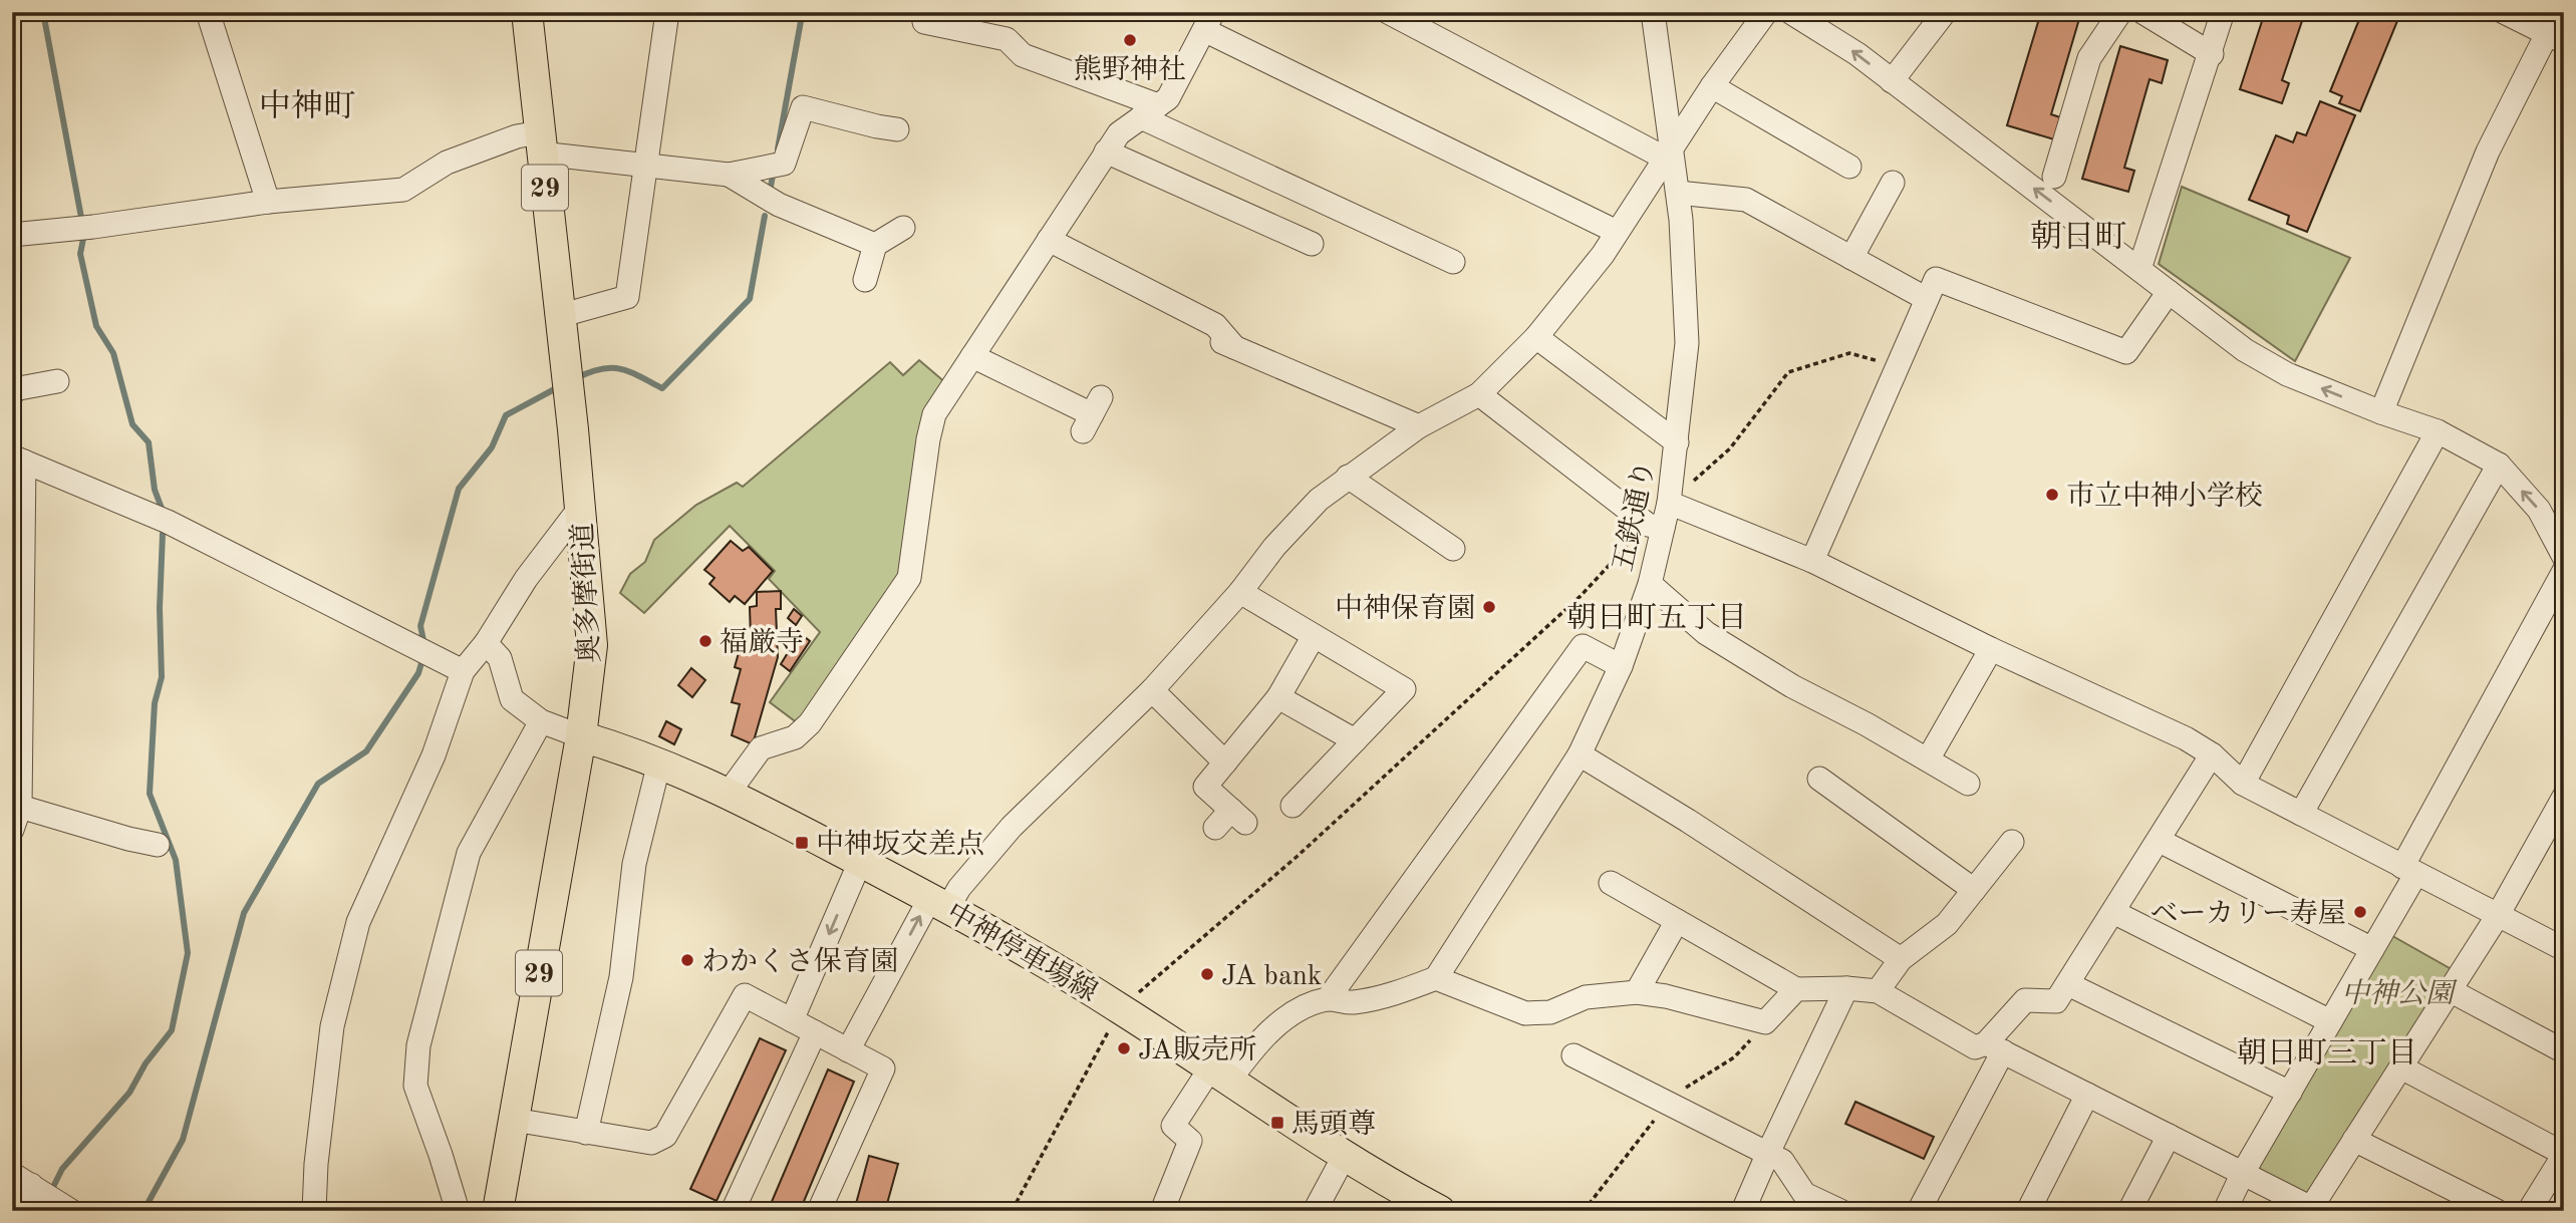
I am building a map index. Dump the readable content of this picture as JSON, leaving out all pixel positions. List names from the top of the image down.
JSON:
{
  "streets": {
    "main road": ["29", "奥多摩街道", "中神停車場線"],
    "street": ["五鉄通り"]
  },
  "crossings": [
    ["奥多摩街道", "中神停車場線"]
  ],
  "districts": [
    "中神町",
    "朝日町",
    "朝日町五丁目",
    "朝日町三丁目"
  ],
  "parks": ["中神公園"],
  "places": {
    "other": [
      "熊野神社",
      "市立中神小学校",
      "中神保育園",
      "福厳寺",
      "ベーカリー寿屋",
      "わかくさ保育園",
      "JA bank",
      "JA販売所"
    ],
    "transit": ["中神坂交差点", "馬頭尊"]
  }
}
